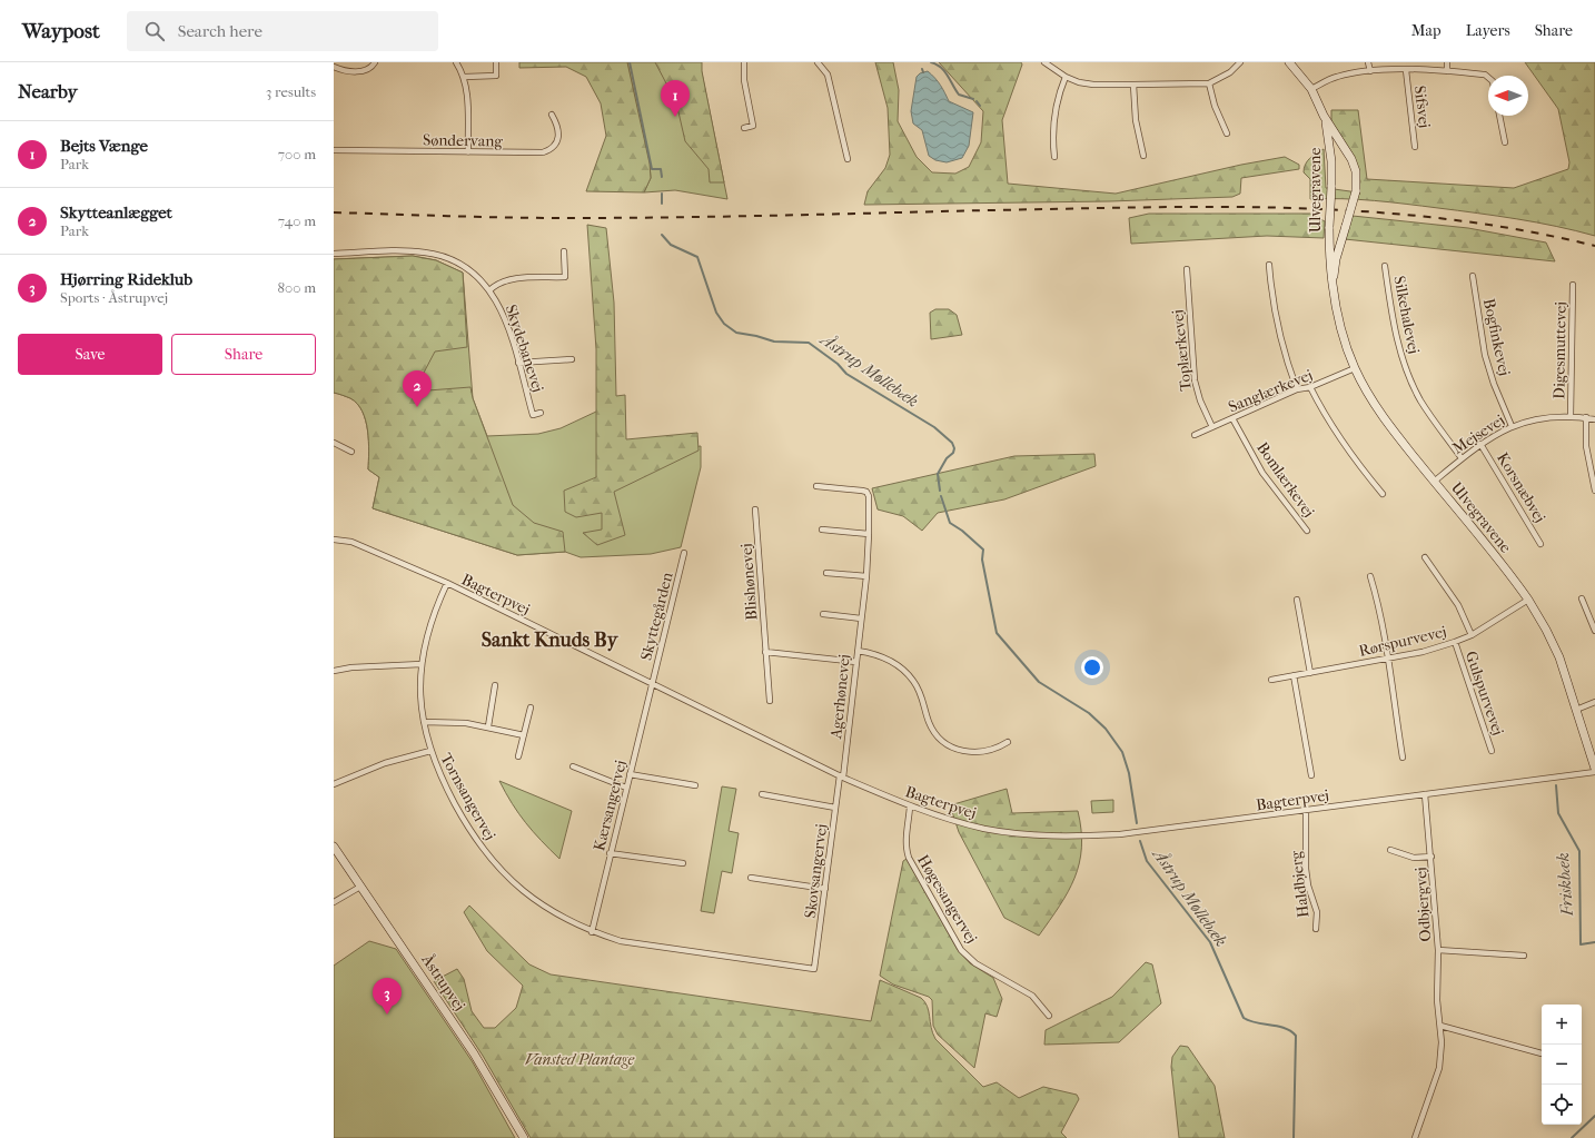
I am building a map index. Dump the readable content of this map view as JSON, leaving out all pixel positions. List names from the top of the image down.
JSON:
{
  "streets": {
    "street": [
      "Sifsvej",
      "Søndervang",
      "Ulvegravene",
      "Silkehalevej",
      "Bogfinkevej",
      "Skydebanevej",
      "Toplærkevej",
      "Digesmuttevej",
      "Sanglærkevej",
      "Mejsevej",
      "Bomlærkevej",
      "Korsnæbvej",
      "Blishønevej",
      "Bagterpvej",
      "Skyttegården",
      "Rørspurvevej",
      "Gulspurvevej",
      "Agerhønevej",
      "Tornsangervej",
      "Kærsangervej",
      "Skovsangervej",
      "Haldbjerg",
      "Høgesangervej",
      "Odbjergvej",
      "Åstrupvej"
    ]
  },
  "crossings": [
    ["Ulvegravene", "Sanglærkevej"],
    ["Ulvegravene", "Mejsevej"],
    ["Ulvegravene", "Bagterpvej"],
    ["Ulvegravene", "Rørspurvevej"],
    ["Silkehalevej", "Mejsevej"],
    ["Bogfinkevej", "Mejsevej"],
    ["Toplærkevej", "Sanglærkevej"],
    ["Digesmuttevej", "Mejsevej"],
    ["Sanglærkevej", "Bomlærkevej"],
    ["Mejsevej", "Korsnæbvej"],
    ["Bagterpvej", "Skyttegården"],
    ["Bagterpvej", "Agerhønevej"],
    ["Bagterpvej", "Tornsangervej"],
    ["Bagterpvej", "Kærsangervej"],
    ["Bagterpvej", "Skovsangervej"],
    ["Bagterpvej", "Haldbjerg"],
    ["Bagterpvej", "Høgesangervej"],
    ["Bagterpvej", "Odbjergvej"],
    ["Skyttegården", "Kærsangervej"],
    ["Rørspurvevej", "Gulspurvevej"],
    ["Agerhønevej", "Skovsangervej"],
    ["Tornsangervej", "Kærsangervej"],
    ["Tornsangervej", "Skovsangervej"]
  ],
  "districts": ["Sankt Knuds By"],
  "water": ["Åstrup Møllebæk", "Friskbæk"],
  "parks": ["Vansted Plantage"],
  "north": "left",
  "page": {
    "header": "Waypost",
    "search": "Search here",
    "nav": ["Map", "Layers", "Share"],
    "heading": ["Nearby", "3 results"],
    "pins": ["1", "2", "3"],
    "list": [
      {
        "mark": "1",
        "name": "Bejts Vænge",
        "note": "Park",
        "value": "700 m"
      },
      {
        "mark": "2",
        "name": "Skytteanlægget",
        "note": "Park",
        "value": "740 m"
      },
      {
        "mark": "3",
        "name": "Hjørring Rideklub",
        "note": "Sports · Åstrupvej",
        "value": "800 m"
      }
    ],
    "buttons": ["Save", "Share"],
    "map_buttons": ["+", "−"]
  }
}
